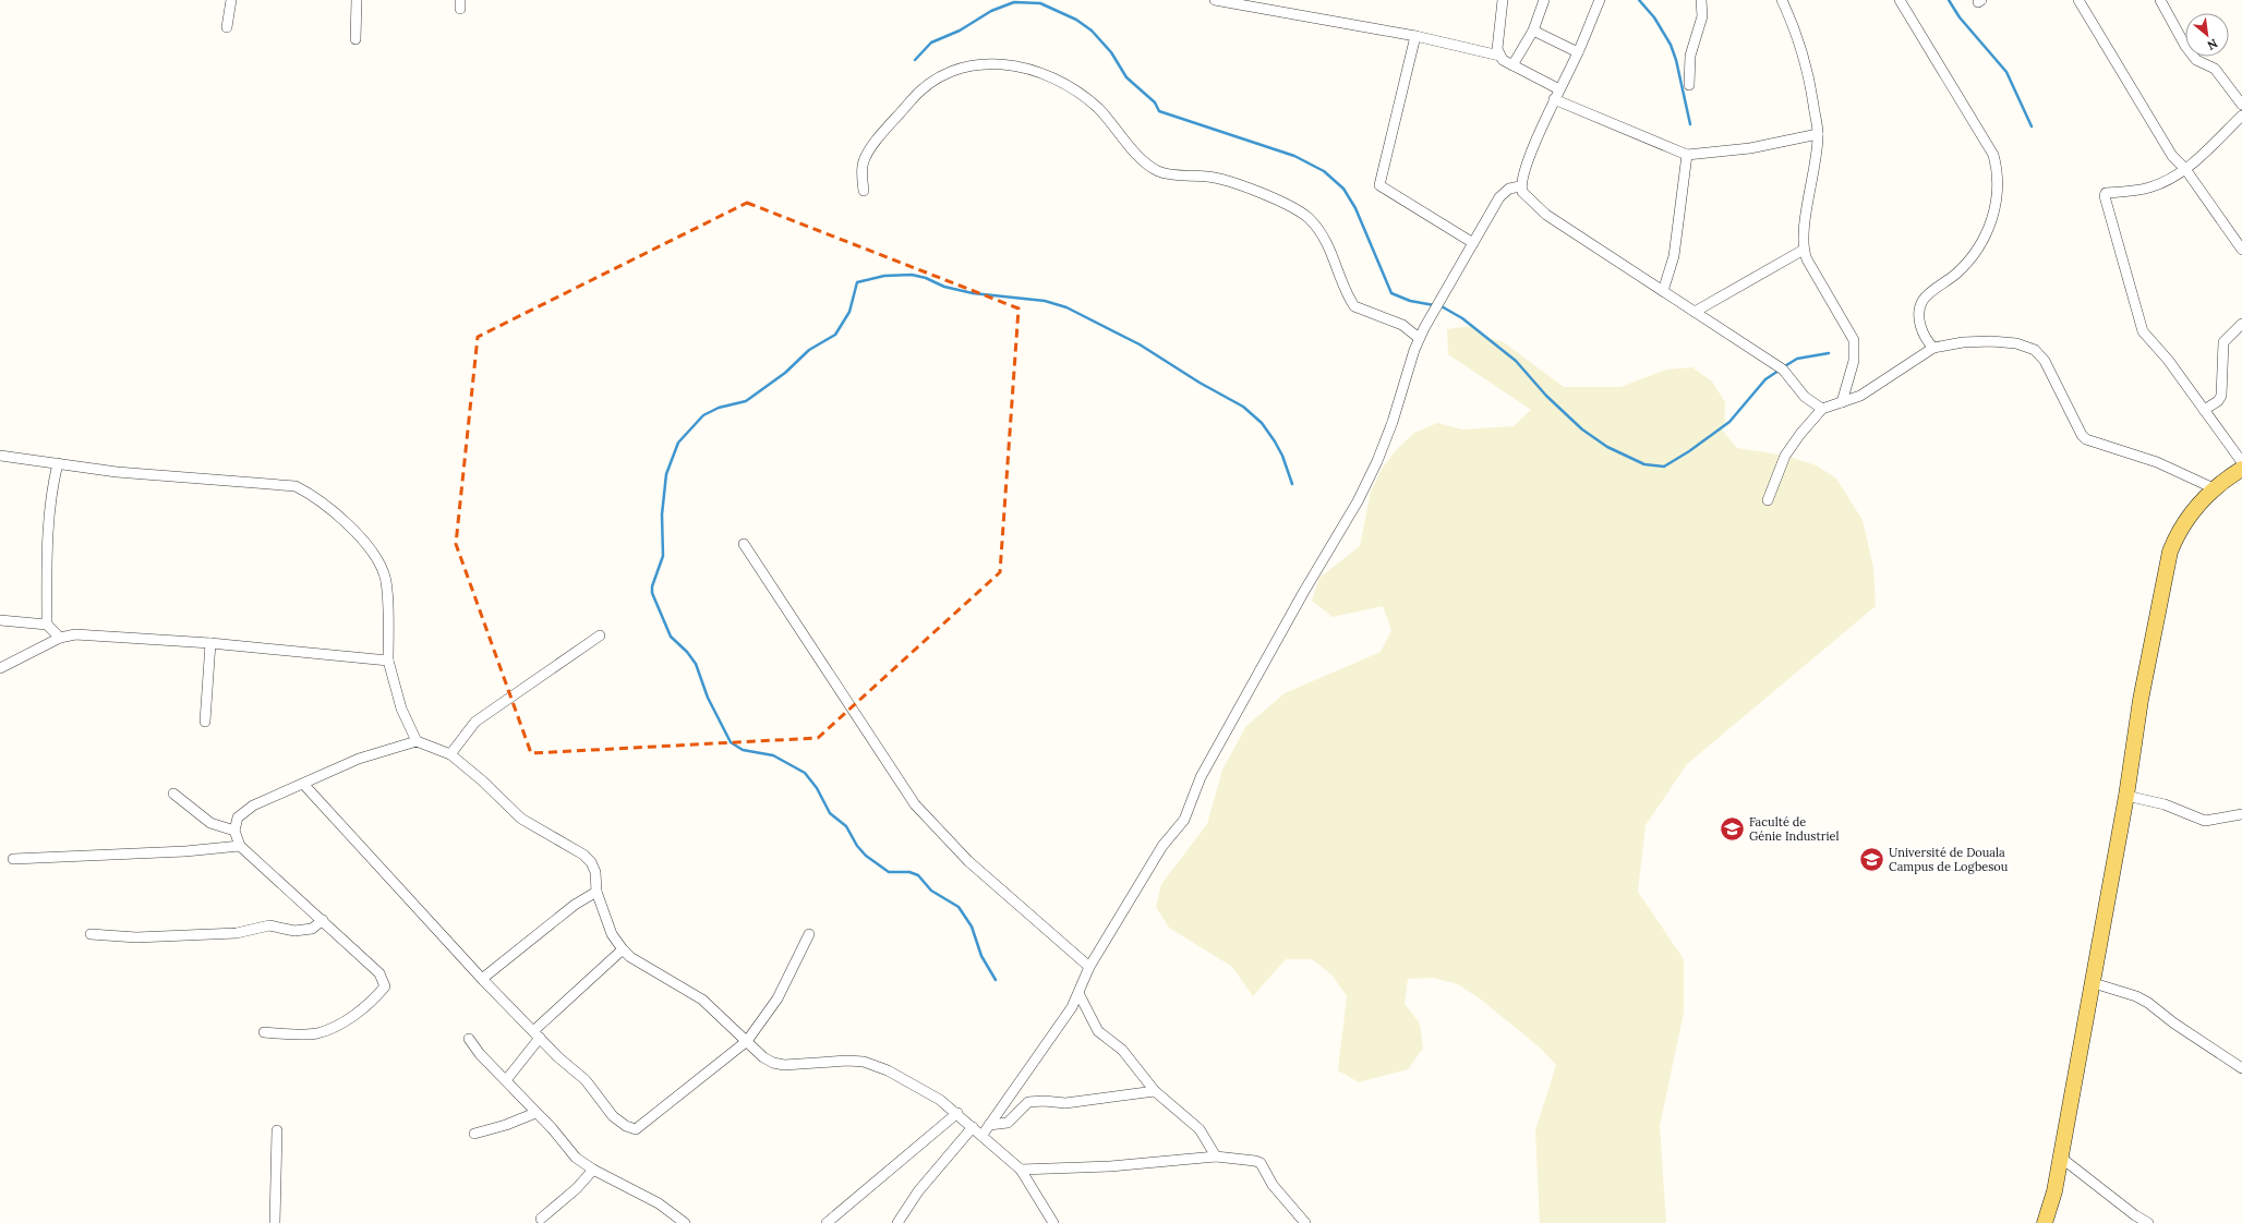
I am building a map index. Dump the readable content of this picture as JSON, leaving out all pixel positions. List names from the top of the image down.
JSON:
{
  "places": {
    "school or university": ["Faculté de Génie Industriel", "Université de Douala Campus de Logbesou"]
  },
  "north": "bottom right"
}
